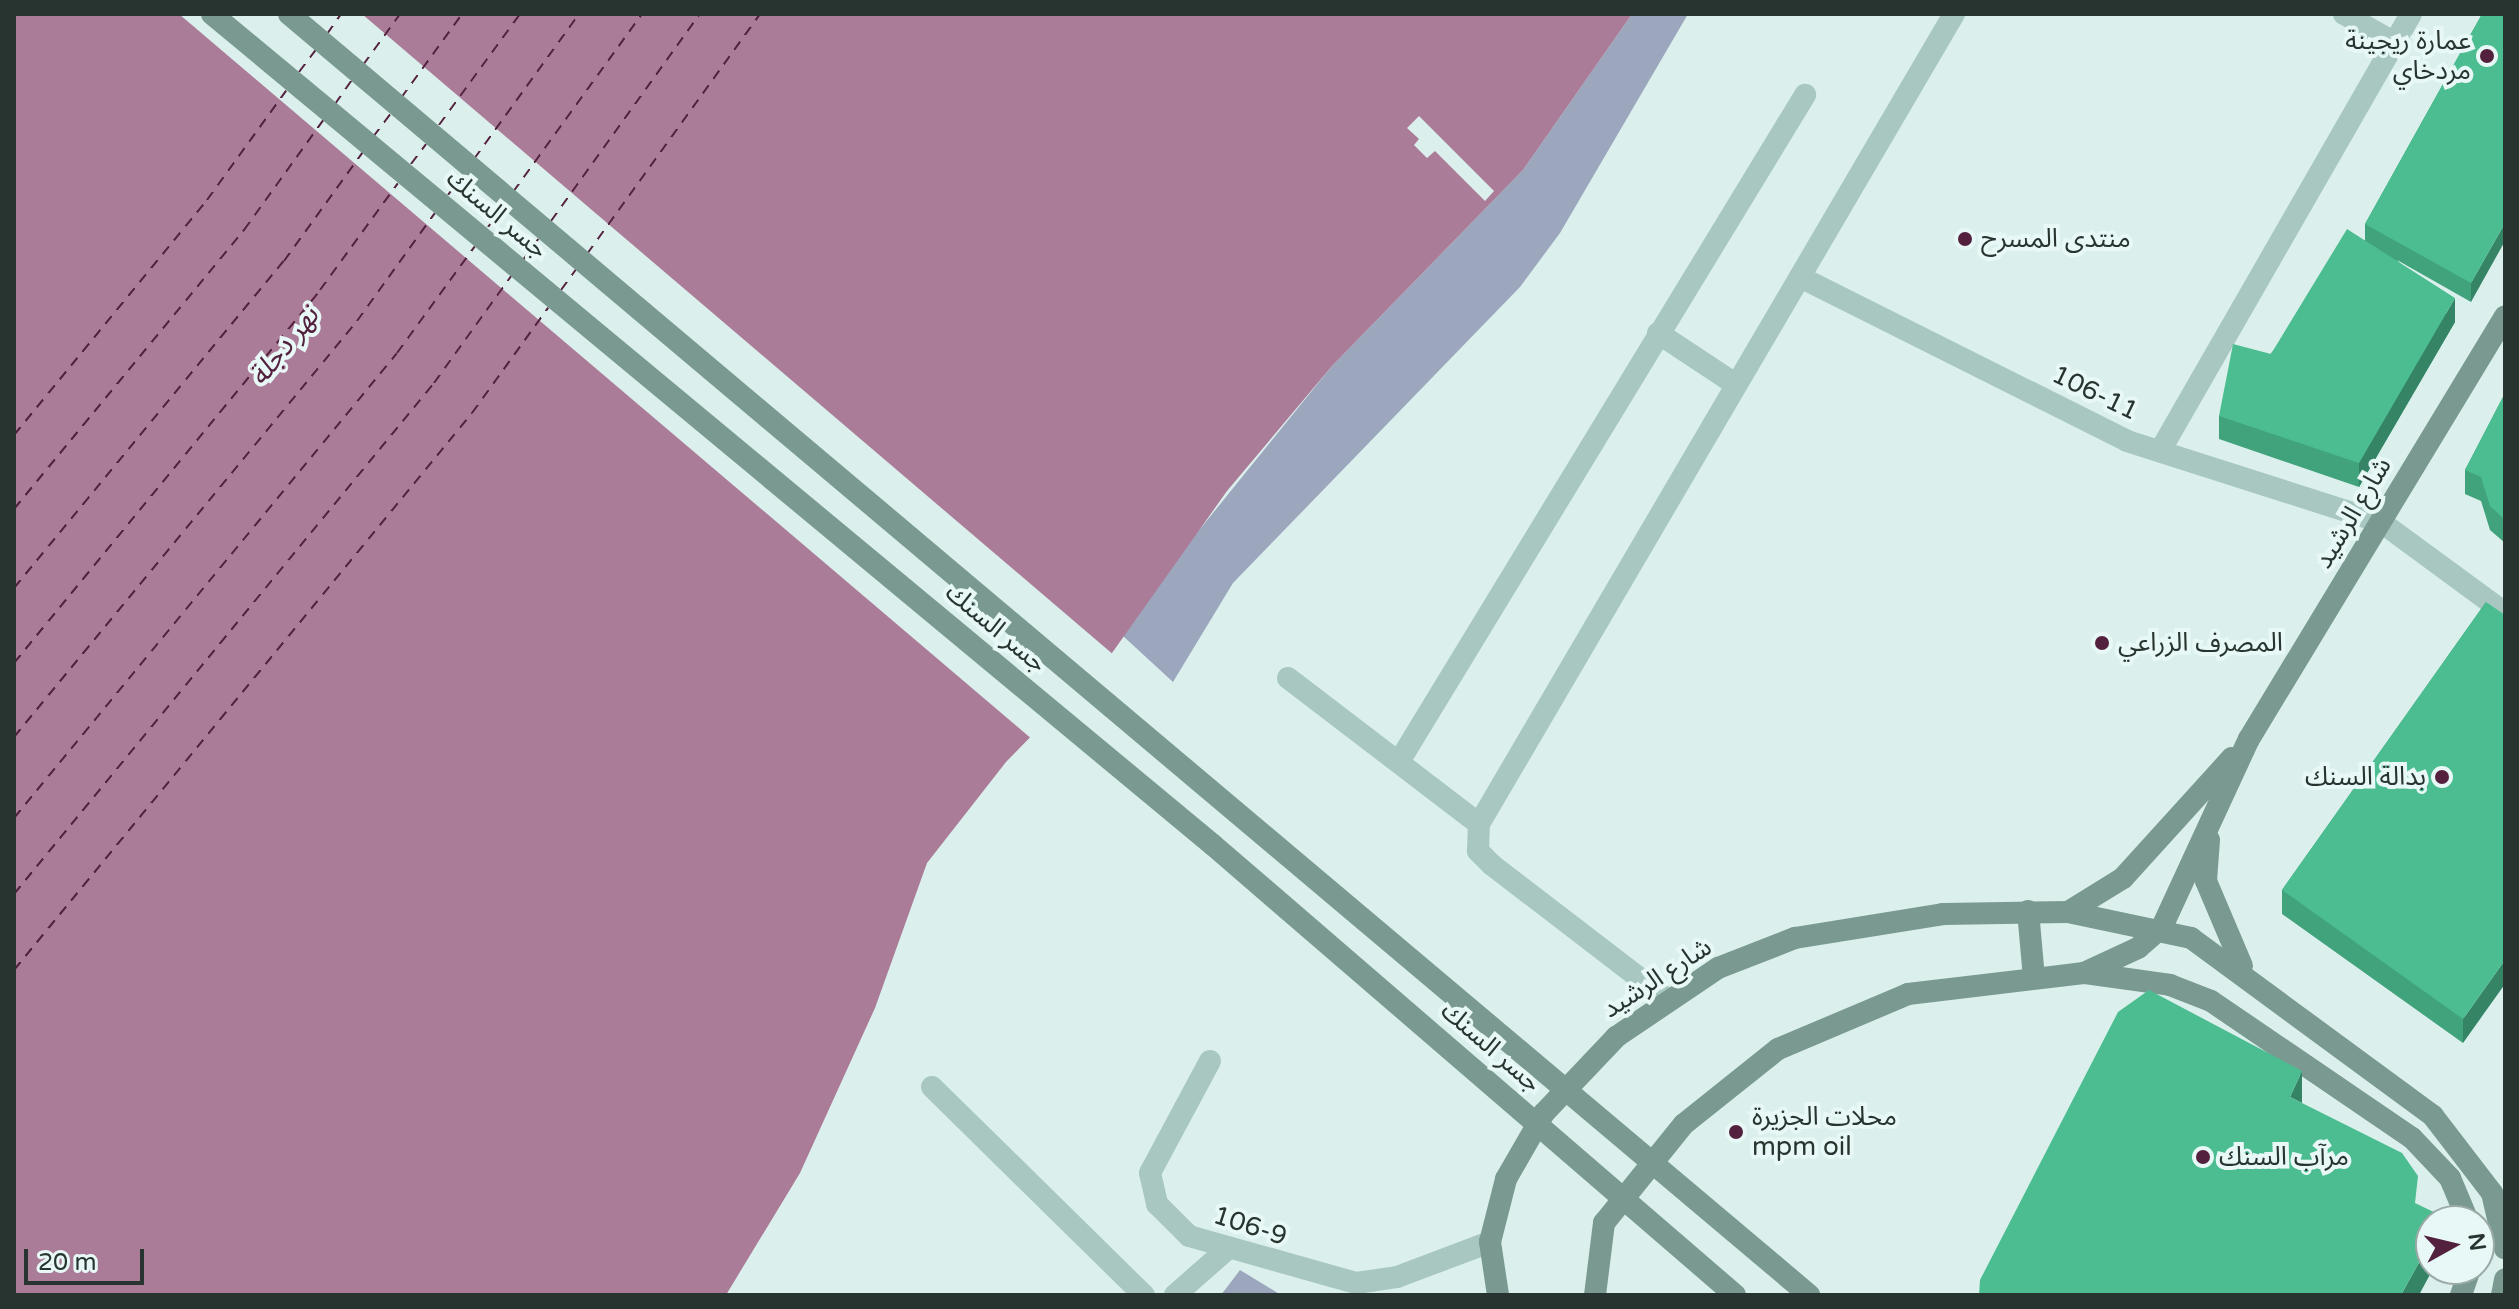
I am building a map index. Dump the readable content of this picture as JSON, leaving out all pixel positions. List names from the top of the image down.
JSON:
{
  "streets": {
    "main road": ["جسر السنك", "شارع الرشيد"],
    "street": ["106-11", "106-9"]
  },
  "crossings": [
    ["106-11", "شارع الرشيد"],
    ["شارع الرشيد", "106-9"]
  ],
  "water": ["نهر دجلة"],
  "places": [
    "عمارة ريجينة مردخاي",
    "منتدى المسرح",
    "المصرف الزراعي",
    "بدالة السنك",
    "محلات الجزيرة mpm oil",
    "مرآب السنك"
  ],
  "scale_bar": "20 m",
  "north": "right"
}
